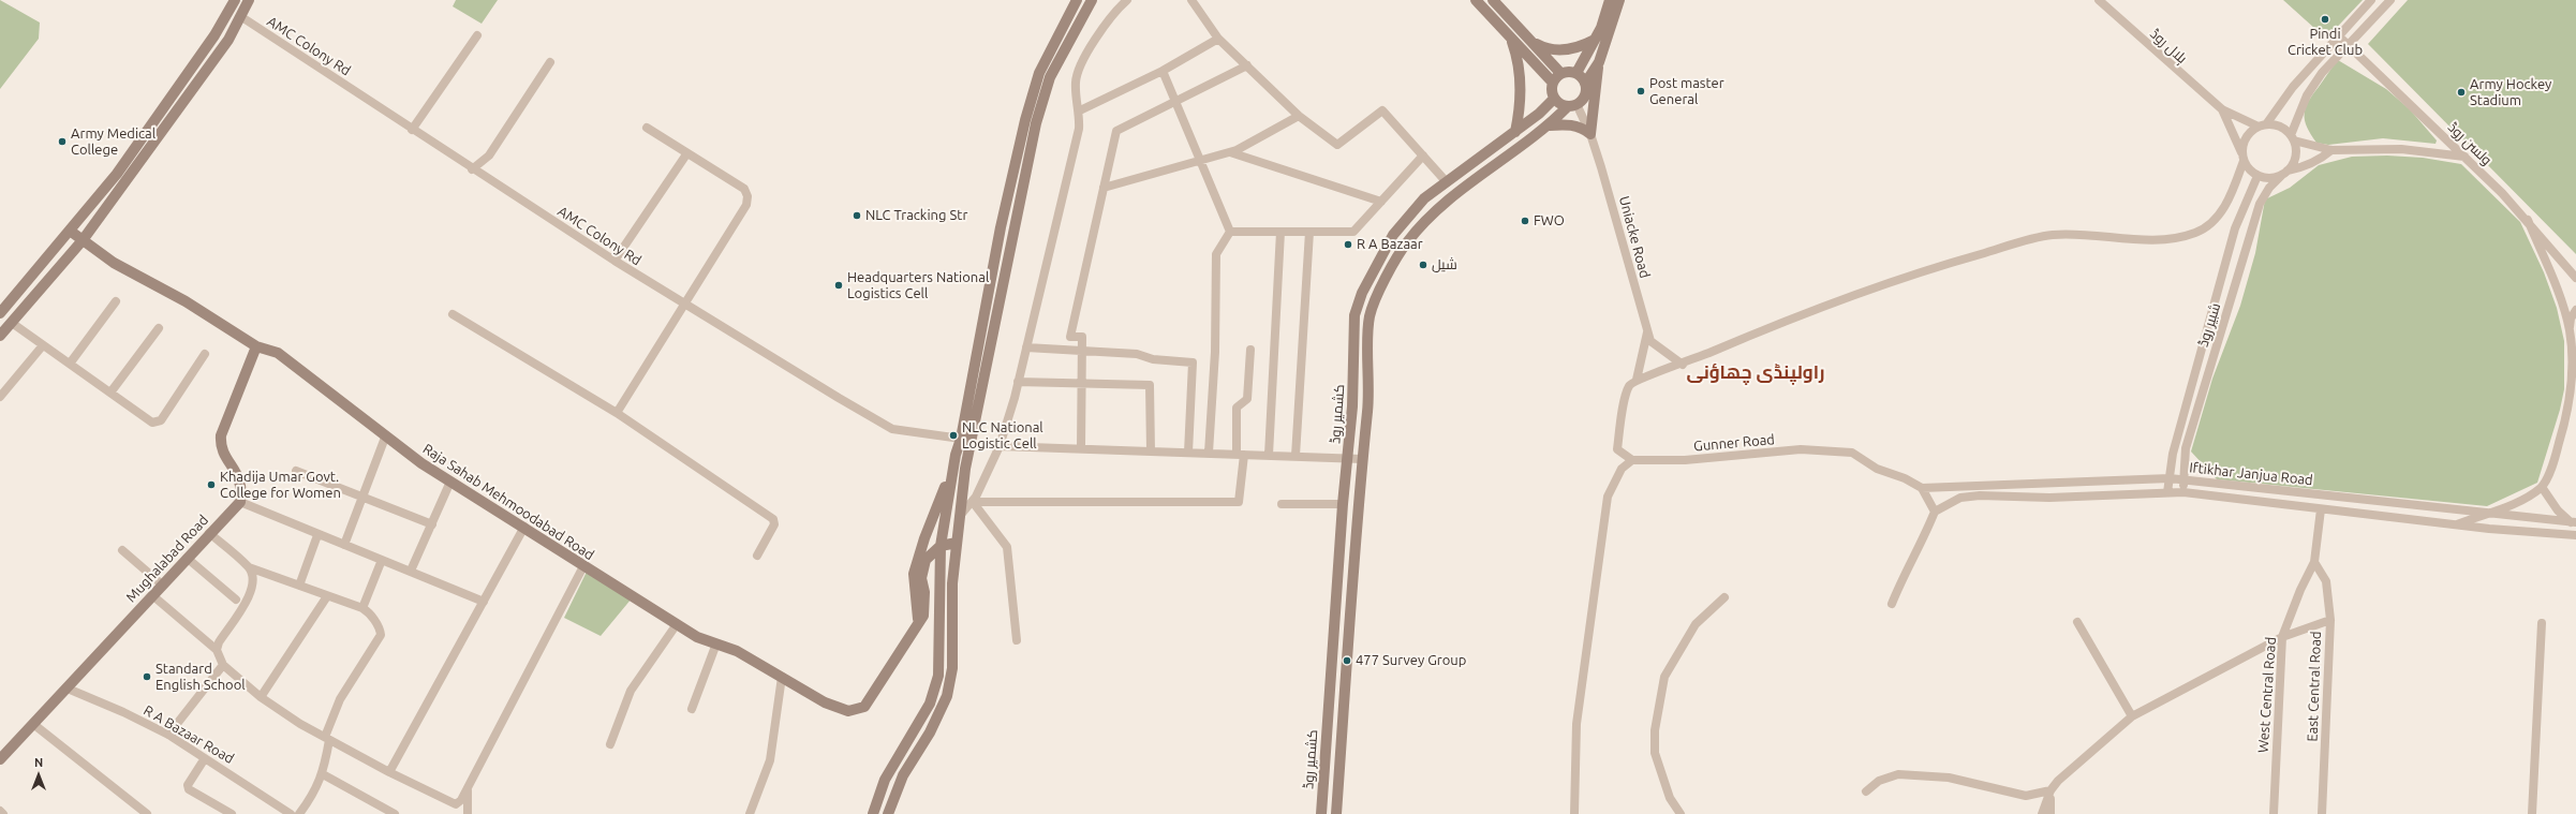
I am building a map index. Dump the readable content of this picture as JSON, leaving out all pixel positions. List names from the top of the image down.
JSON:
{
  "streets": {
    "street": [
      "AMC Colony Rd",
      "ہلال روڈ",
      "ولسن روڈ",
      "Uniacke Road",
      "شبیر روڈ",
      "کشمیر روڈ",
      "Gunner Road",
      "Iftikhar Janjua Road",
      "Raja Sahab Mehmoodabad Road",
      "Mughalabad Road",
      "East Central Road",
      "West Central Road",
      "R A Bazaar Road"
    ]
  },
  "crossings": [
    ["ہلال روڈ", "شبیر روڈ"],
    ["Uniacke Road", "کشمیر روڈ"],
    ["شبیر روڈ", "Iftikhar Janjua Road"],
    ["Gunner Road", "Iftikhar Janjua Road"],
    ["Iftikhar Janjua Road", "West Central Road"],
    ["Mughalabad Road", "R A Bazaar Road"],
    ["East Central Road", "West Central Road"]
  ],
  "districts": ["راولپنڈی چھاؤنی"],
  "places": [
    "Pindi Cricket Club",
    "Post master General",
    "Army Hockey Stadium",
    "Army Medical College",
    "NLC Tracking Str",
    "FWO",
    "R A Bazaar",
    "شیل",
    "Headquarters National Logistics Cell",
    "NLC National Logistic Cell",
    "Khadija Umar Govt. College for Women",
    "477 Survey Group",
    "Standard English School"
  ],
  "north": "top"
}
